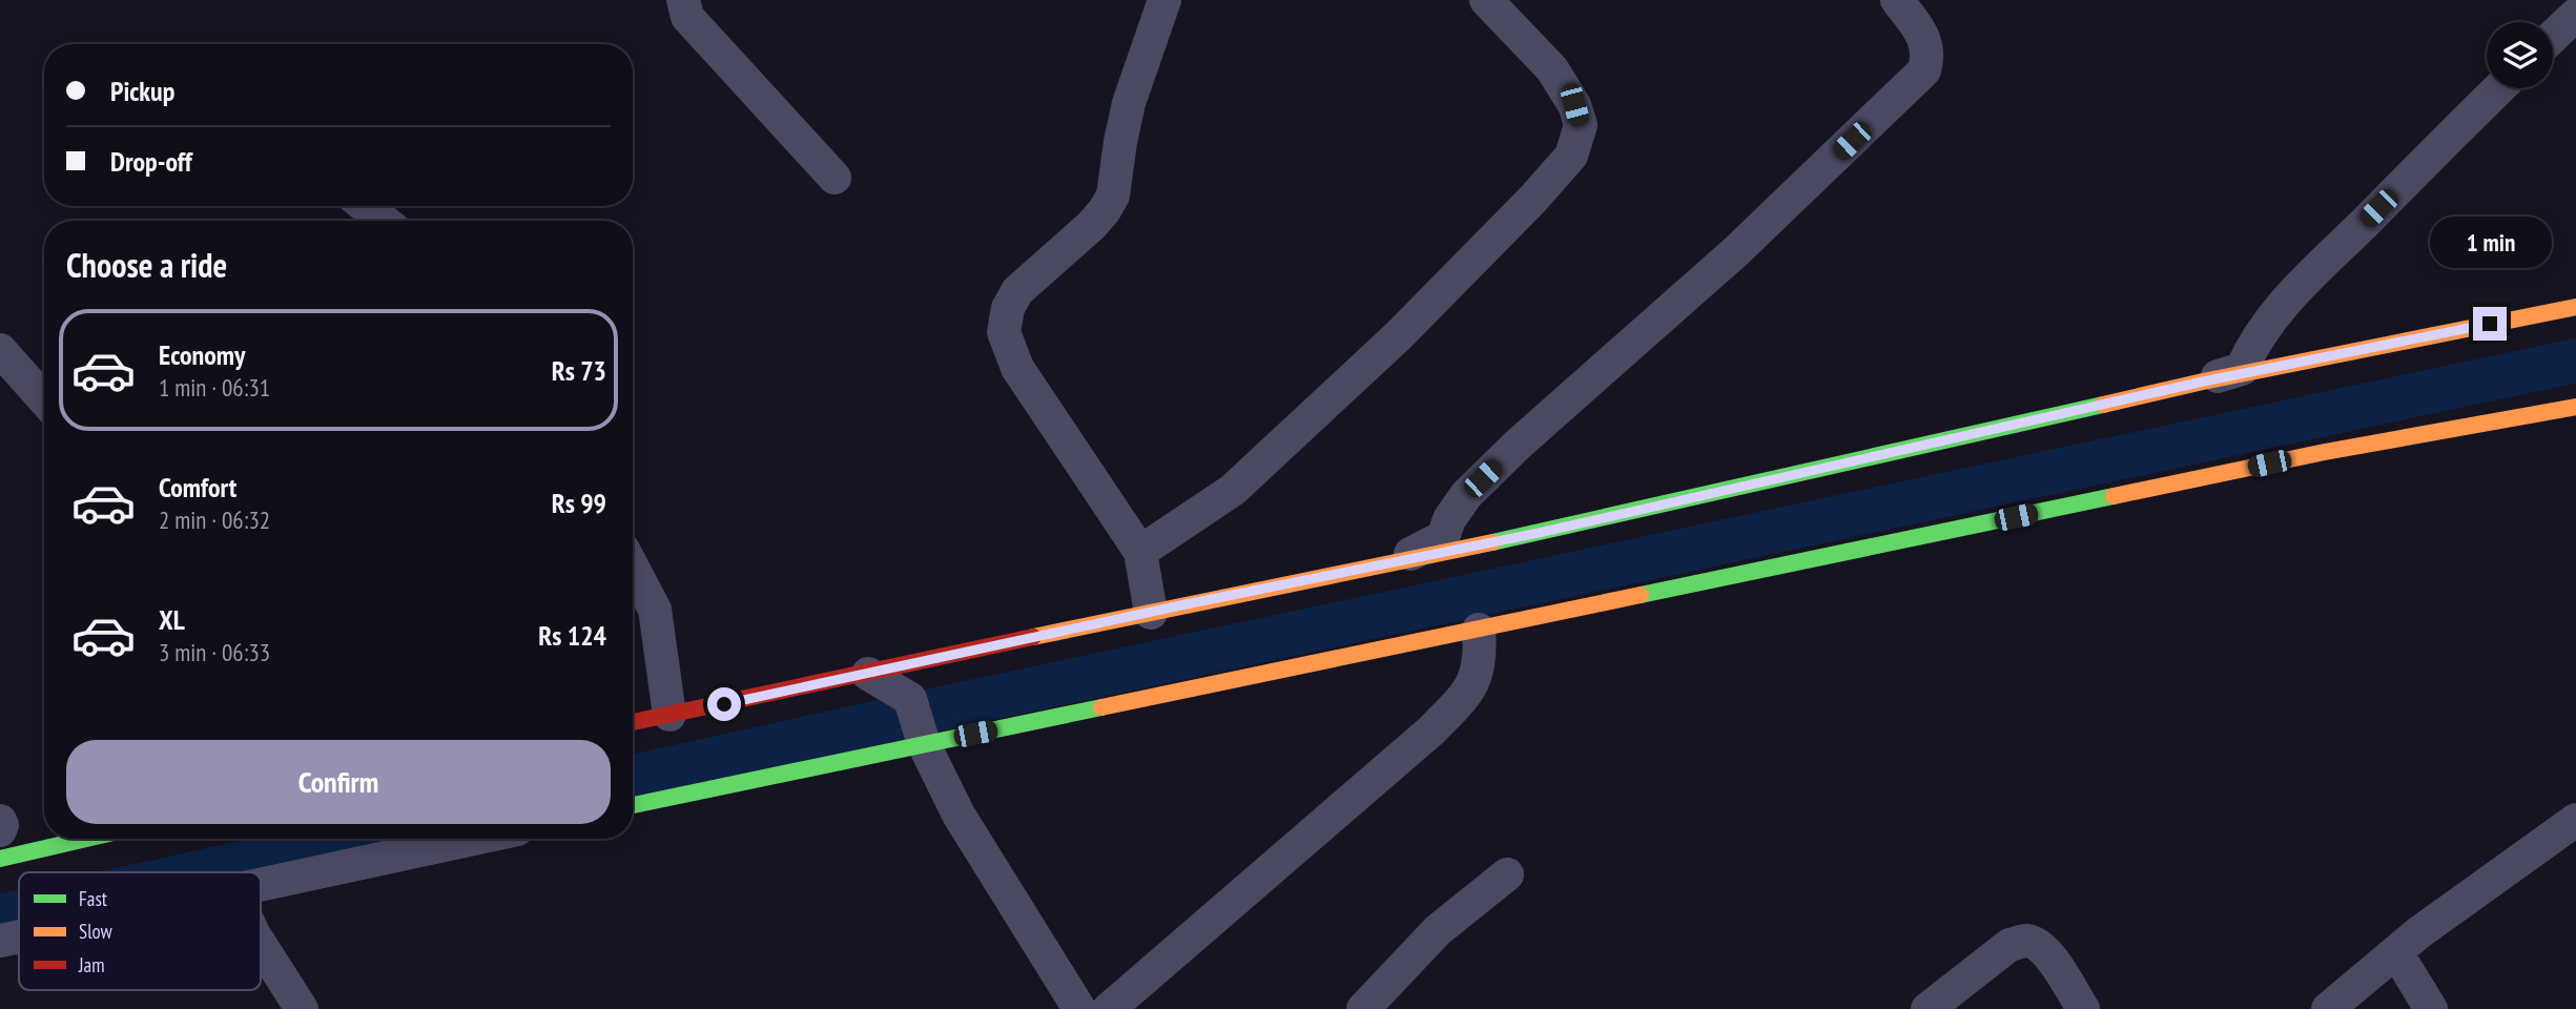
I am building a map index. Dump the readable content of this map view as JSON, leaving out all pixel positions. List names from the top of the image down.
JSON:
{
  "legend": ["Fast", "Slow", "Jam"],
  "page": {
    "banner": ["Pickup", "Drop-off"],
    "bubble": "1 min",
    "heading": "Choose a ride",
    "list": [
      {
        "name": "Economy",
        "note": "1 min · 06:31",
        "value": "Rs 73"
      },
      {
        "name": "Comfort",
        "note": "2 min · 06:32",
        "value": "Rs 99"
      },
      {
        "name": "XL",
        "note": "3 min · 06:33",
        "value": "Rs 124"
      }
    ],
    "buttons": "Confirm"
  }
}
